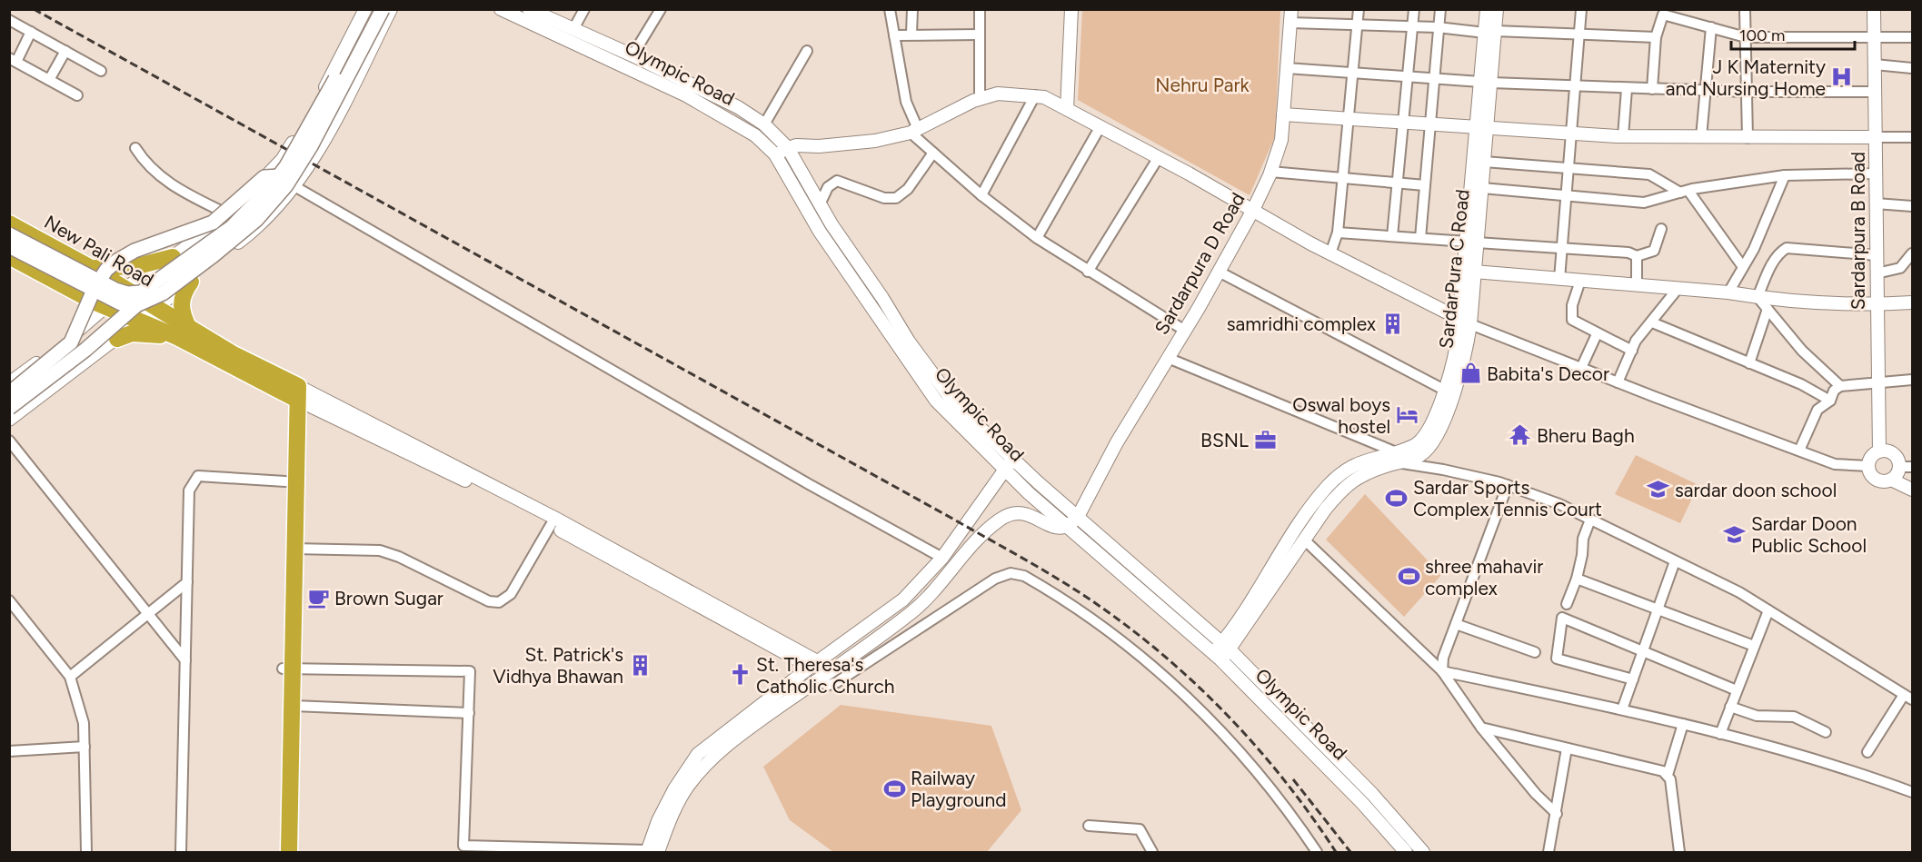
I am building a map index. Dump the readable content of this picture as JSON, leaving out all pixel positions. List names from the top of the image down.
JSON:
{
  "streets": {
    "highway": ["New Pali Road"],
    "street": [
      "Olympic Road",
      "Sardarpura B Road",
      "Sardarpura D Road",
      "SardarPura C Road"
    ]
  },
  "crossings": [
    ["Olympic Road", "Sardarpura D Road"],
    ["Olympic Road", "SardarPura C Road"]
  ],
  "parks": ["Nehru Park"],
  "places": {
    "hospital": ["J K Maternity and Nursing Home"],
    "building": ["samridhi complex", "St. Patrick's Vidhya Bhawan"],
    "shop": ["Babita's Decor"],
    "hotel": ["Oswal boys hostel"],
    "temple": ["Bheru Bagh"],
    "office": ["BSNL"],
    "school or university": ["sardar doon school", "Sardar Doon Public School"],
    "sports": ["Sardar Sports Complex Tennis Court", "shree mahavir complex", "Railway Playground"],
    "cafe": ["Brown Sugar"],
    "church": ["St. Theresa's Catholic Church"]
  },
  "scale_bar": "100 m"
}
